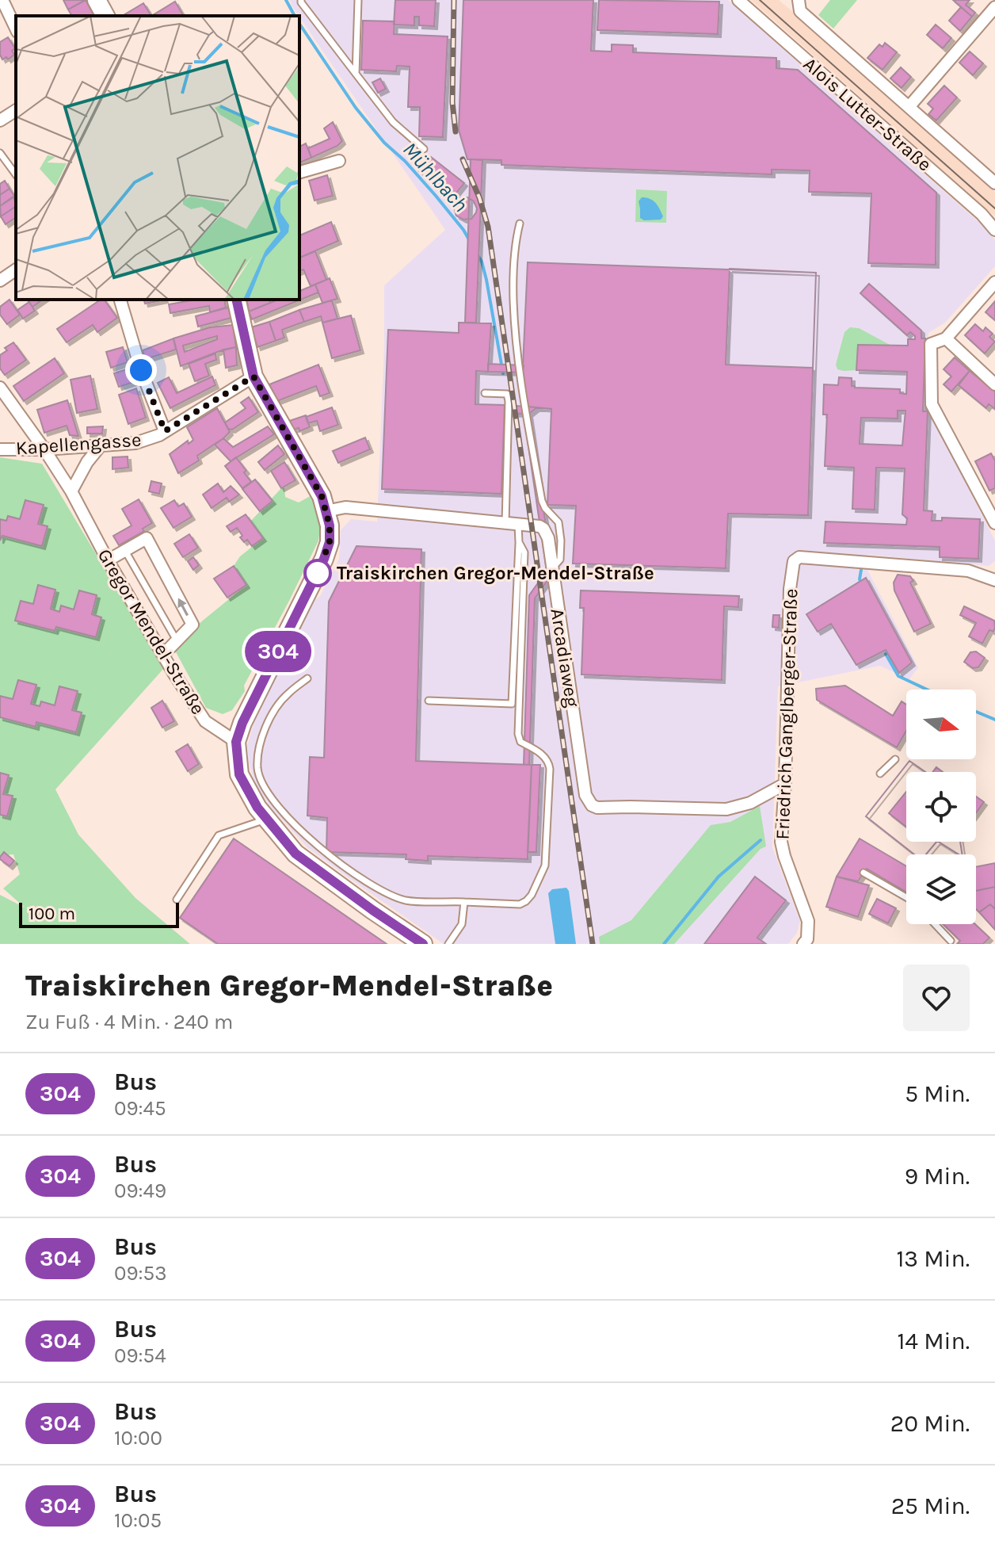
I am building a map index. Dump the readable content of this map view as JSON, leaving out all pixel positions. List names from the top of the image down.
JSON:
{
  "streets": {
    "street": [
      "Alois Lutter-Straße",
      "Kapellengasse",
      "Gregor Mendel-Straße",
      "Arcadiaweg",
      "Friedrich Ganglberger-Straße"
    ]
  },
  "crossings": [
    ["Kapellengasse", "Gregor Mendel-Straße"],
    ["Arcadiaweg", "Friedrich Ganglberger-Straße"]
  ],
  "water": ["Mühlbach"],
  "places": ["Traiskirchen Gregor-Mendel-Straße"],
  "lines": ["bus line 304"],
  "scale_bar": "100 m",
  "north": "right",
  "page": {
    "on_map": "304",
    "scale": "100 m",
    "heading": ["Traiskirchen Gregor-Mendel-Straße", "Zu Fuß · 4 Min. · 240 m"],
    "list": [
      {
        "mark": "304",
        "name": "Bus",
        "note": "09:45",
        "value": "5 Min."
      },
      {
        "mark": "304",
        "name": "Bus",
        "note": "09:49",
        "value": "9 Min."
      },
      {
        "mark": "304",
        "name": "Bus",
        "note": "09:53",
        "value": "13 Min."
      },
      {
        "mark": "304",
        "name": "Bus",
        "note": "09:54",
        "value": "14 Min."
      },
      {
        "mark": "304",
        "name": "Bus",
        "note": "10:00",
        "value": "20 Min."
      },
      {
        "mark": "304",
        "name": "Bus",
        "note": "10:05",
        "value": "25 Min."
      }
    ]
  }
}
